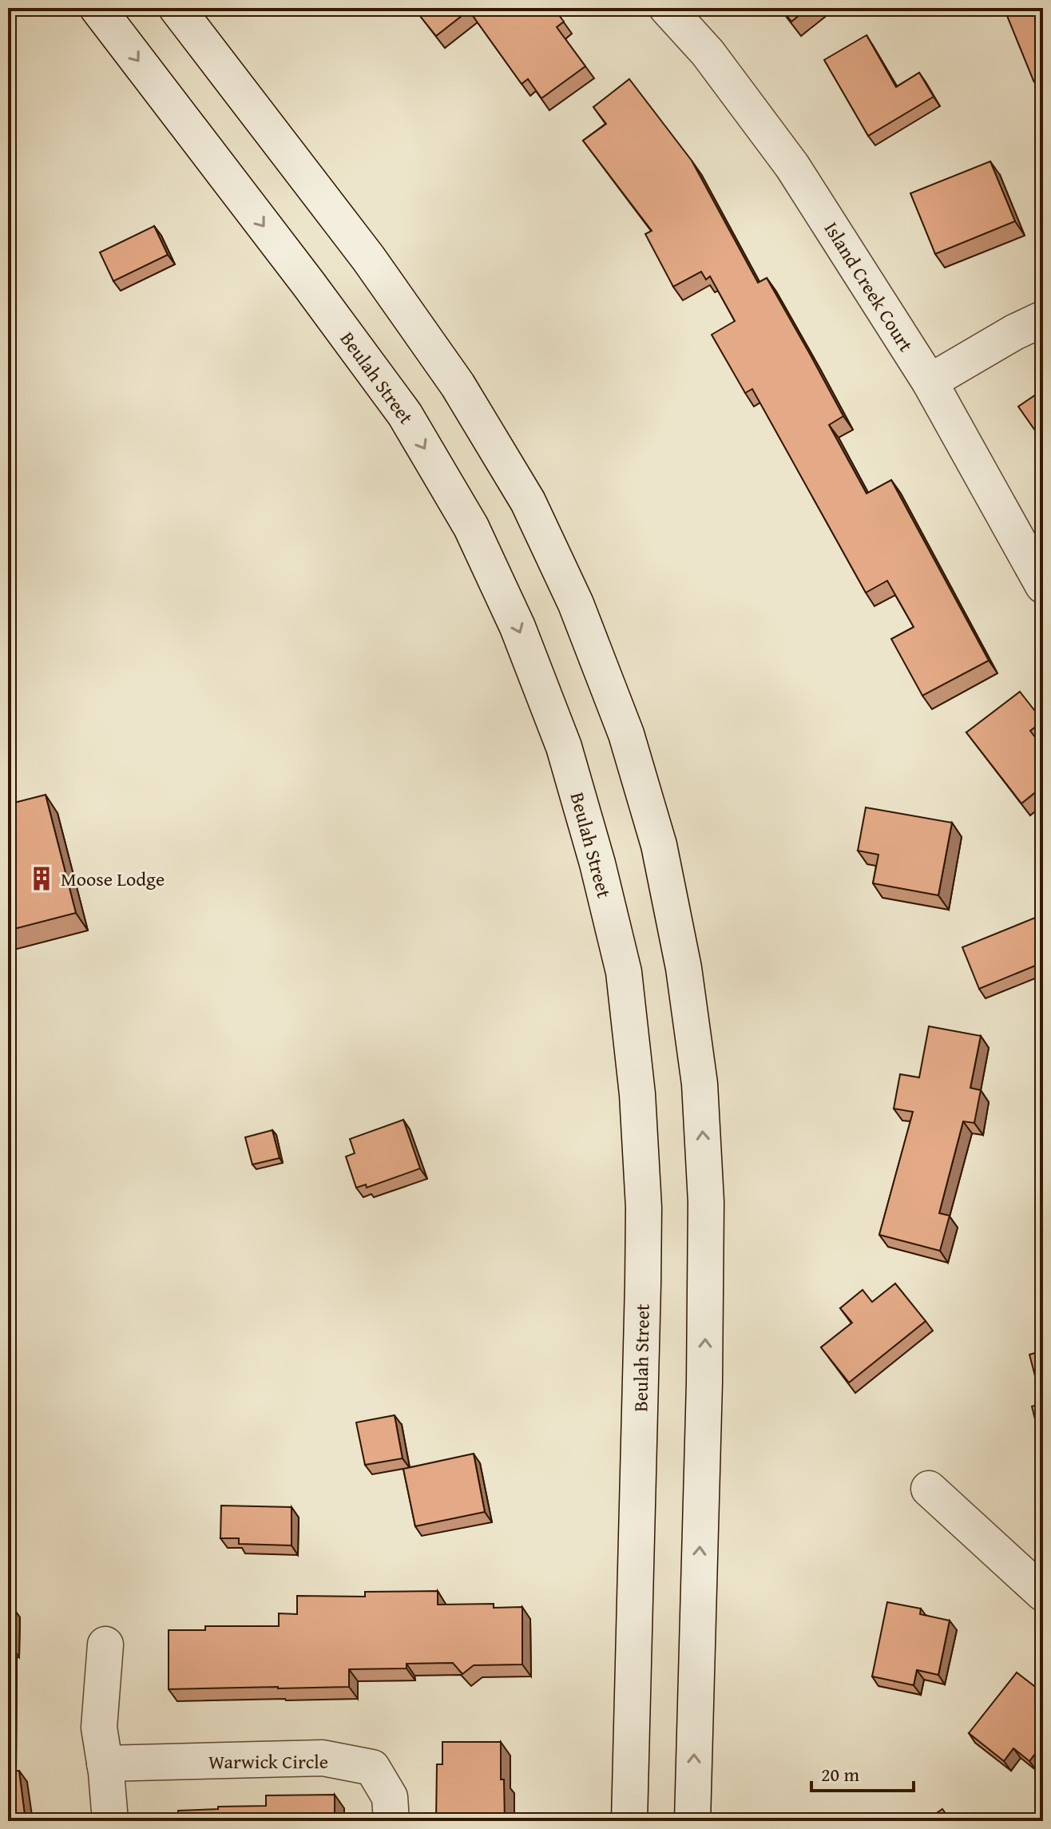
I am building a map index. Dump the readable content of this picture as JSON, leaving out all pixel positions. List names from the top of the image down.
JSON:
{
  "streets": {
    "main road": ["Island Creek Court", "Beulah Street", "Warwick Circle"]
  },
  "places": {
    "building": ["Moose Lodge"]
  },
  "scale_bar": "20 m"
}
